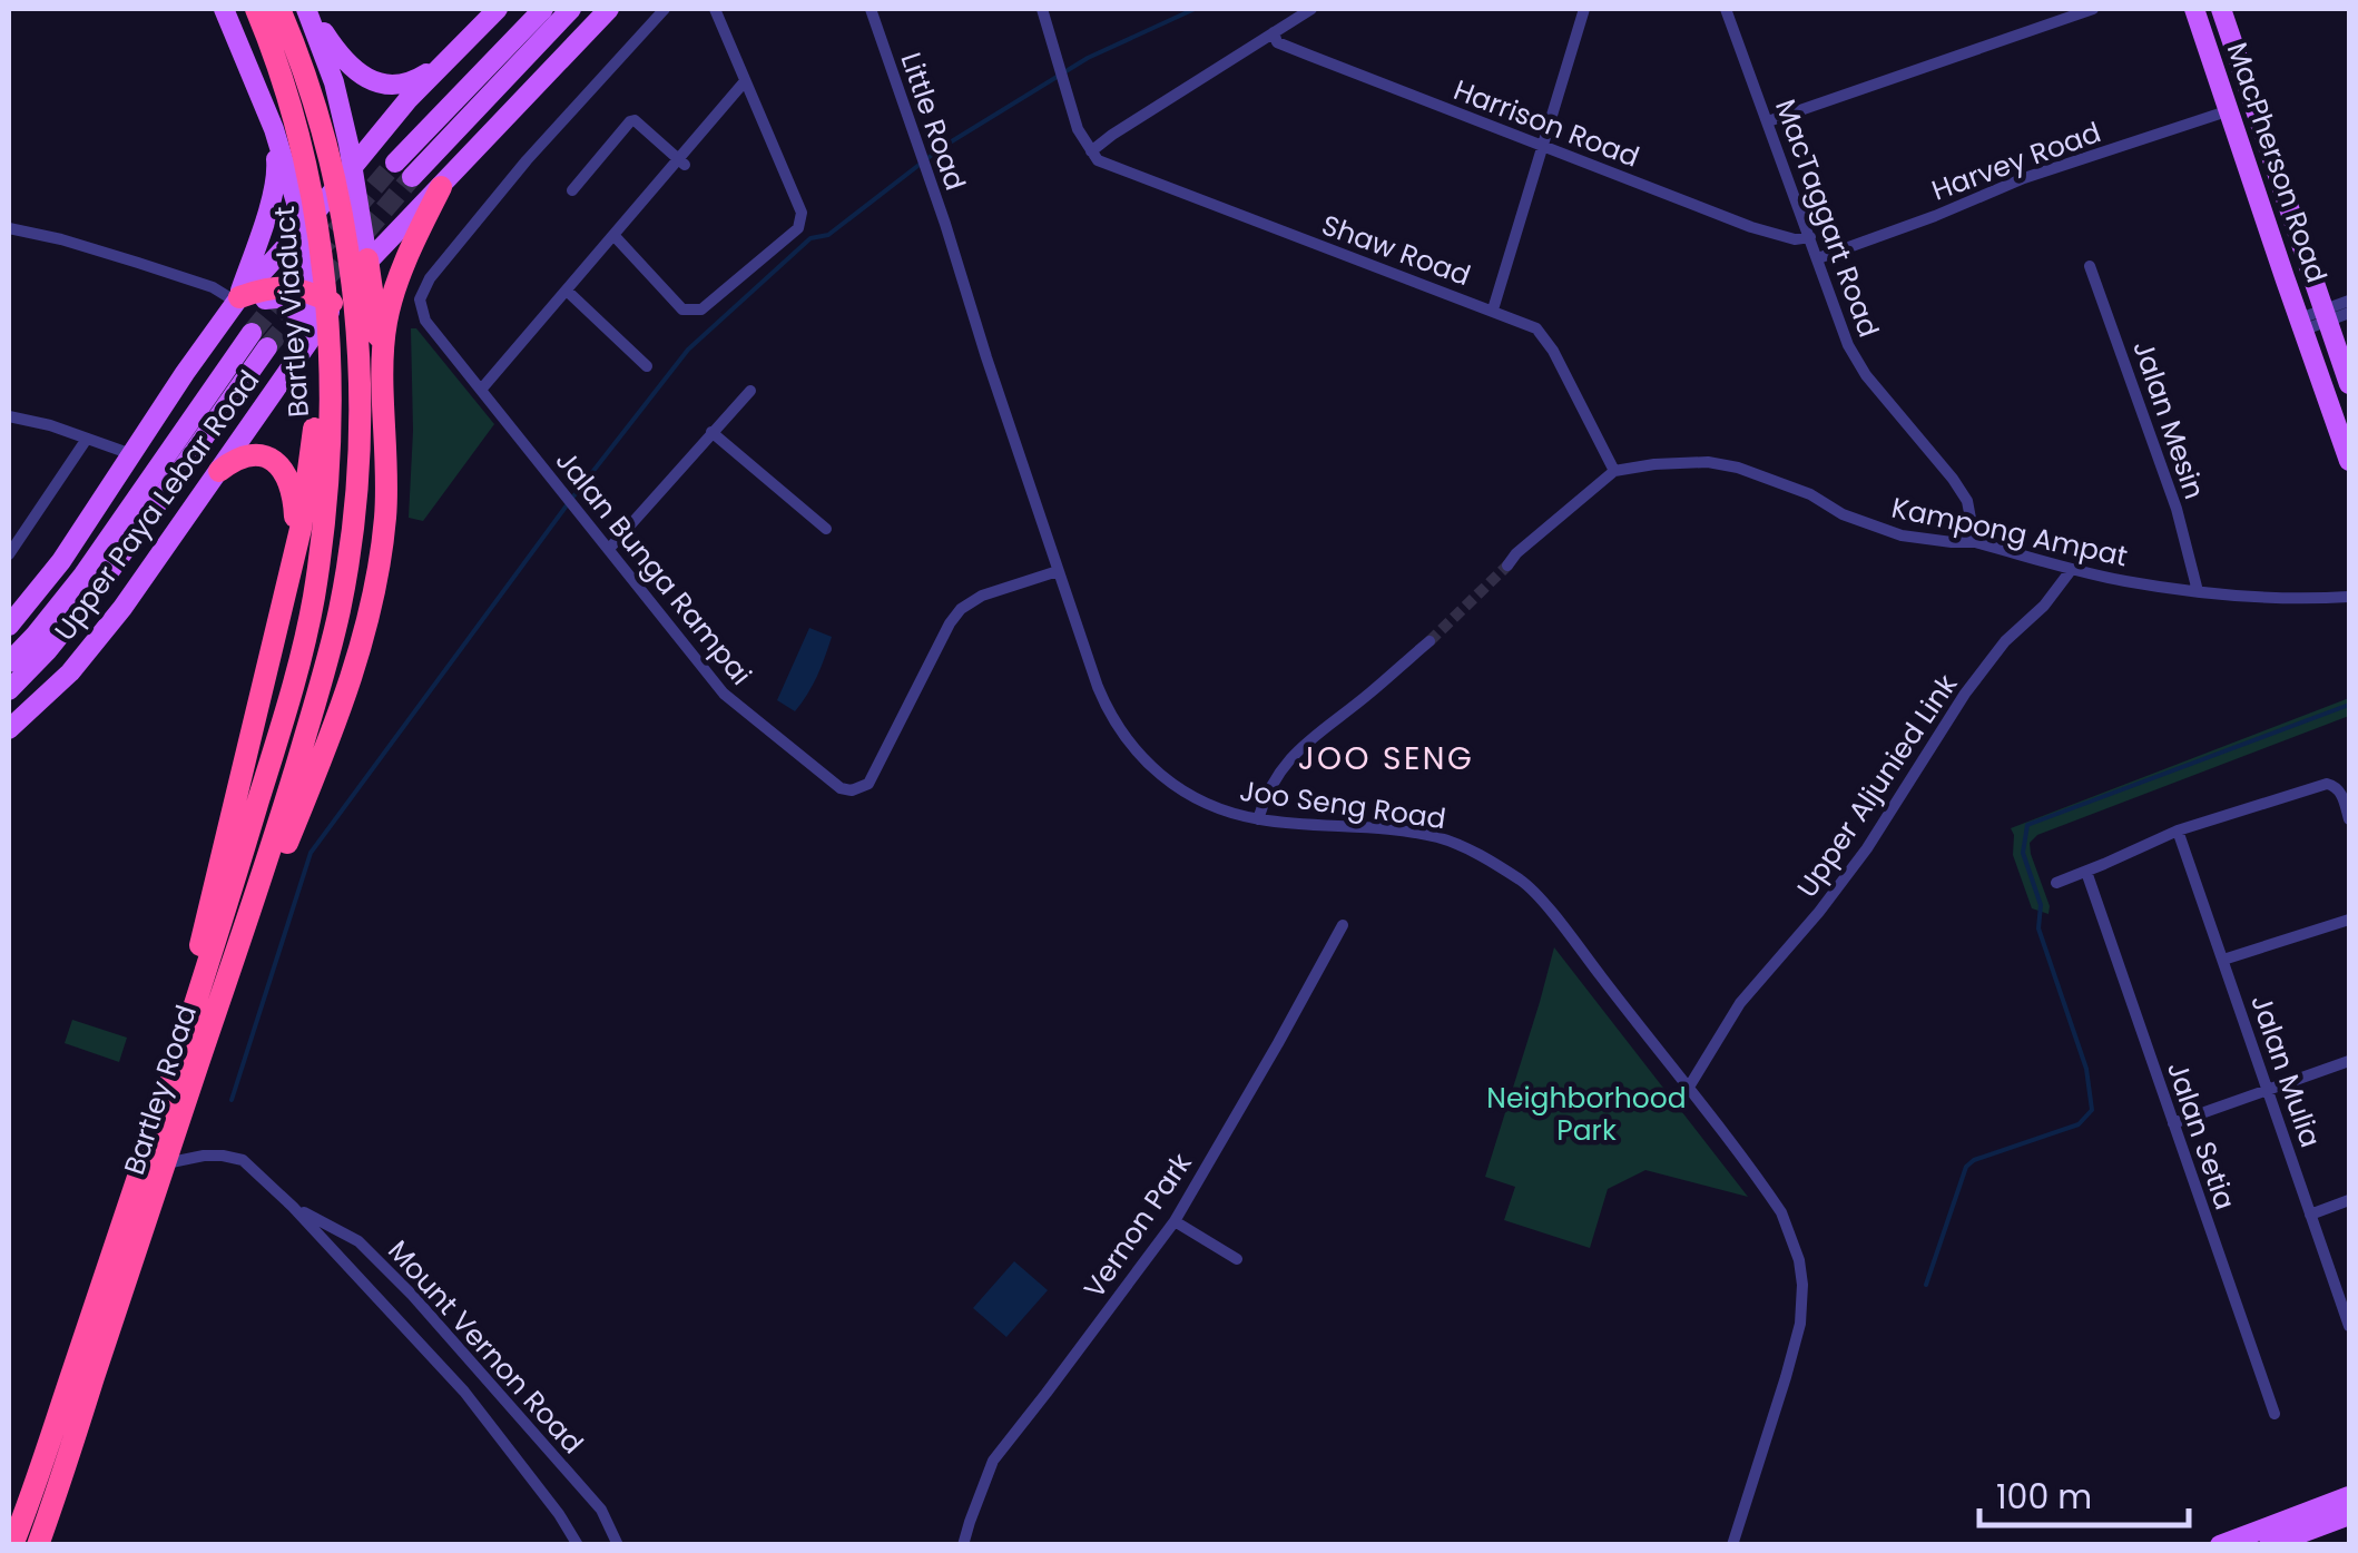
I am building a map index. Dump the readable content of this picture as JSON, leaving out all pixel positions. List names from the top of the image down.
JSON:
{
  "streets": {
    "highway": ["Bartley Viaduct", "Bartley Road"],
    "main road": ["MacPherson Road", "Upper Paya Lebar Road"],
    "street": [
      "Little Road",
      "Harrison Road",
      "Harvey Road",
      "MacTaggart Road",
      "Shaw Road",
      "Jalan Mesin",
      "Kampong Ampat",
      "Jalan Bunga Rampai",
      "Upper Aljunied Link",
      "Joo Seng Road",
      "Jalan Mulia",
      "Jalan Setia",
      "Vernon Park",
      "Mount Vernon Road"
    ]
  },
  "crossings": [
    ["Little Road", "Joo Seng Road"],
    ["Harrison Road", "MacTaggart Road"],
    ["Harvey Road", "MacPherson Road"],
    ["Harvey Road", "MacTaggart Road"],
    ["MacTaggart Road", "Kampong Ampat"],
    ["Shaw Road", "Kampong Ampat"],
    ["Bartley Viaduct", "Bartley Road"],
    ["Jalan Mesin", "Kampong Ampat"],
    ["Kampong Ampat", "Upper Aljunied Link"],
    ["Jalan Bunga Rampai", "Joo Seng Road"],
    ["Upper Aljunied Link", "Joo Seng Road"],
    ["Bartley Road", "Mount Vernon Road"]
  ],
  "districts": ["JOO SENG"],
  "parks": ["Neighborhood Park"],
  "scale_bar": "100 m"
}
